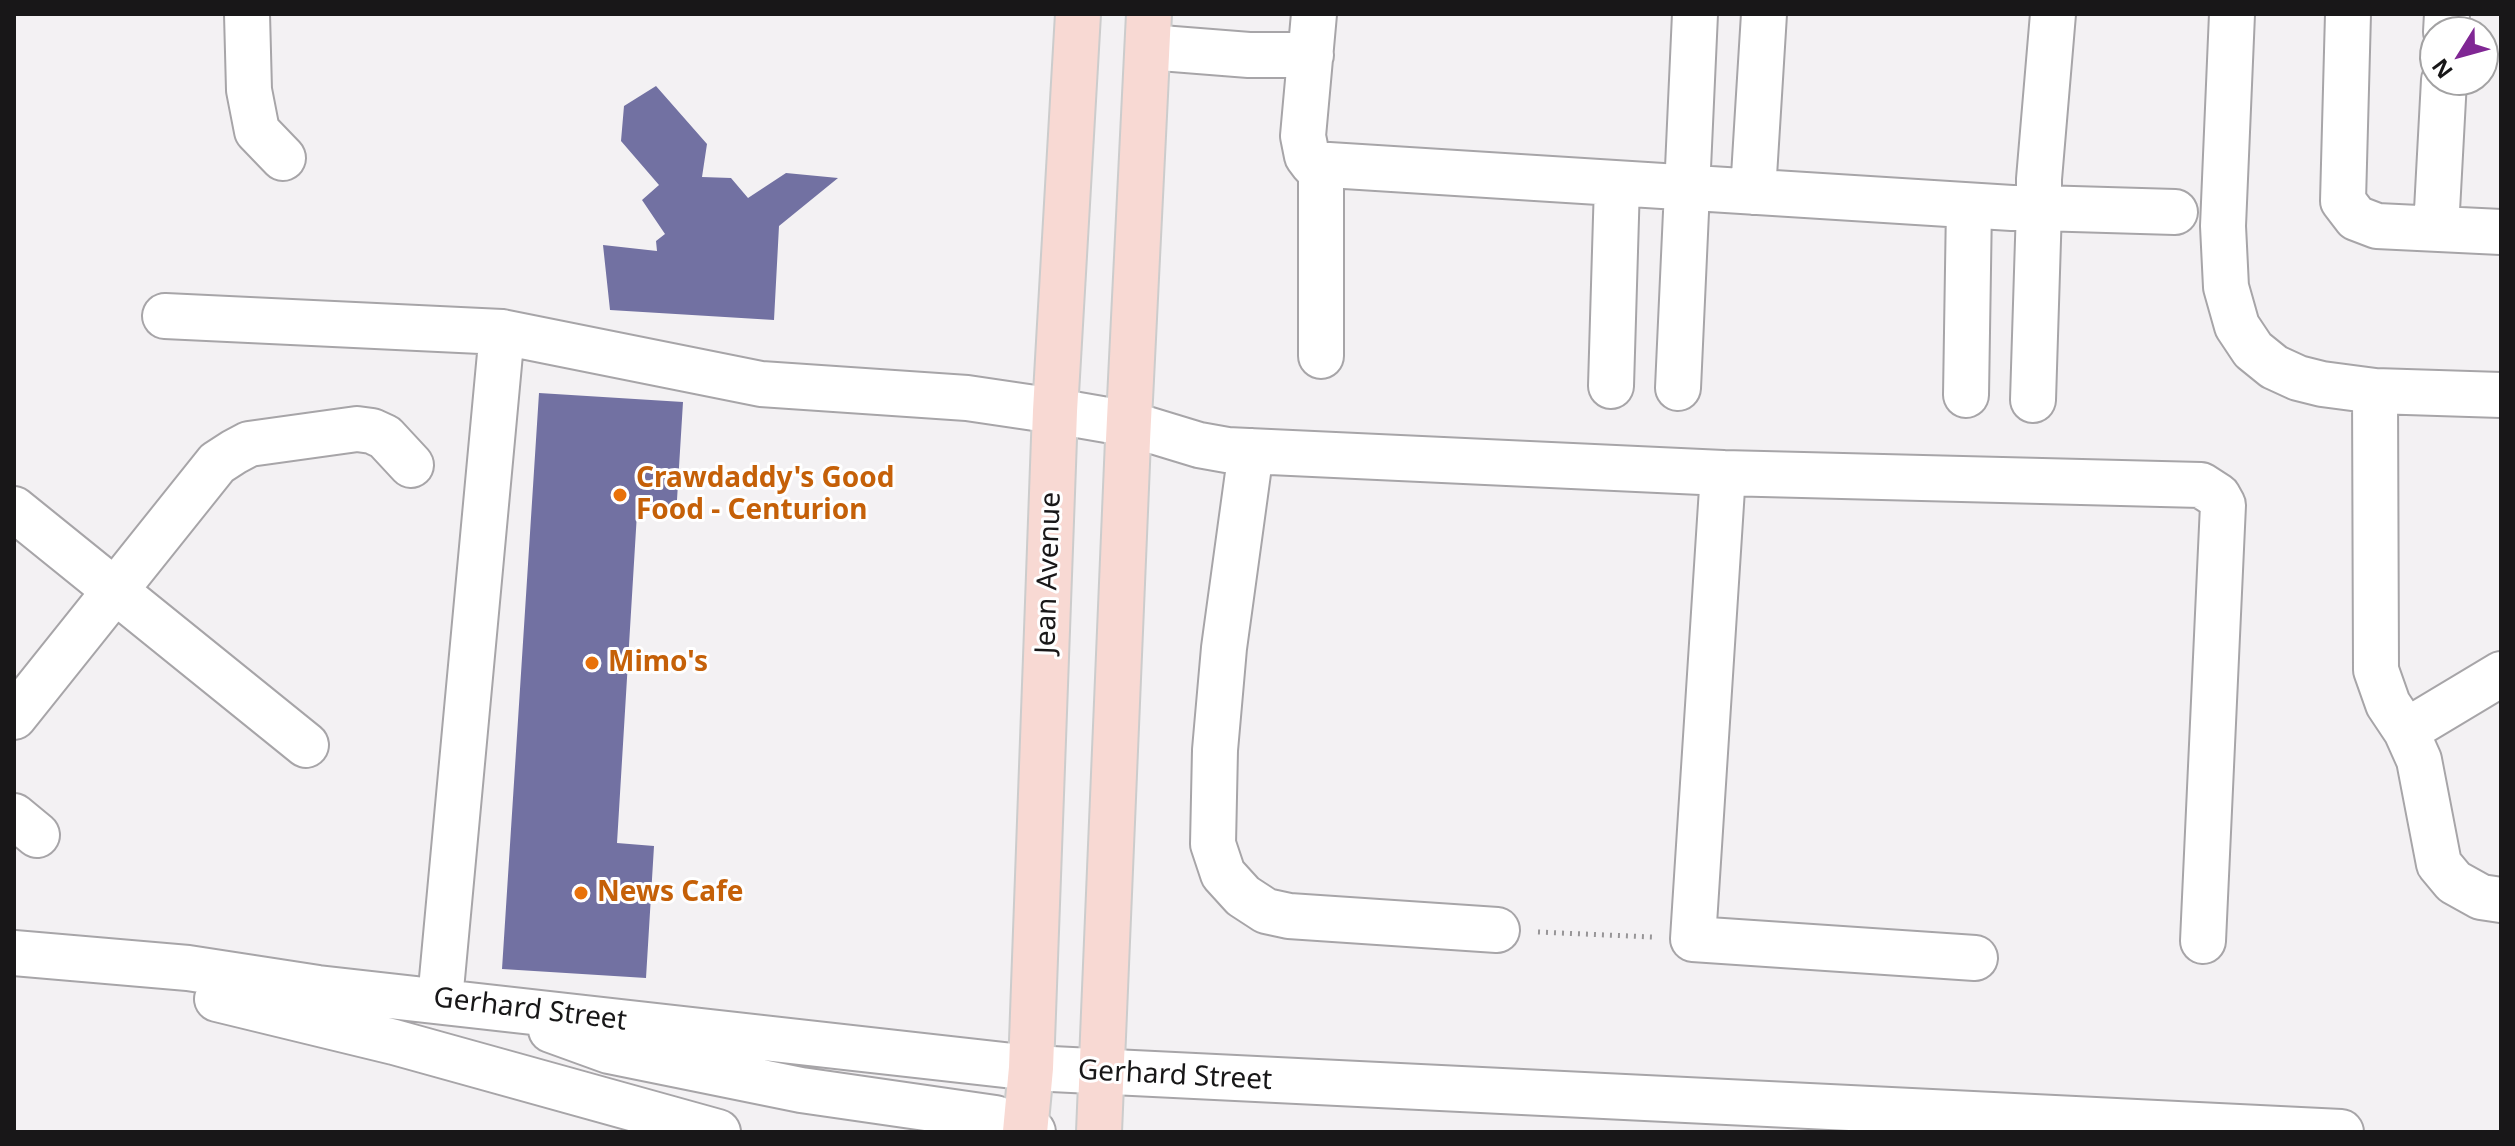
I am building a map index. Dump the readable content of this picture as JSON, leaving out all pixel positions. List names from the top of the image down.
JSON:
{
  "streets": {
    "main road": ["Jean Avenue"],
    "street": ["Gerhard Street"]
  },
  "crossings": [
    ["Jean Avenue", "Gerhard Street"]
  ],
  "places": ["Crawdaddy's Good Food - Centurion", "Mimo's", "News Cafe"],
  "north": "bottom left"
}
